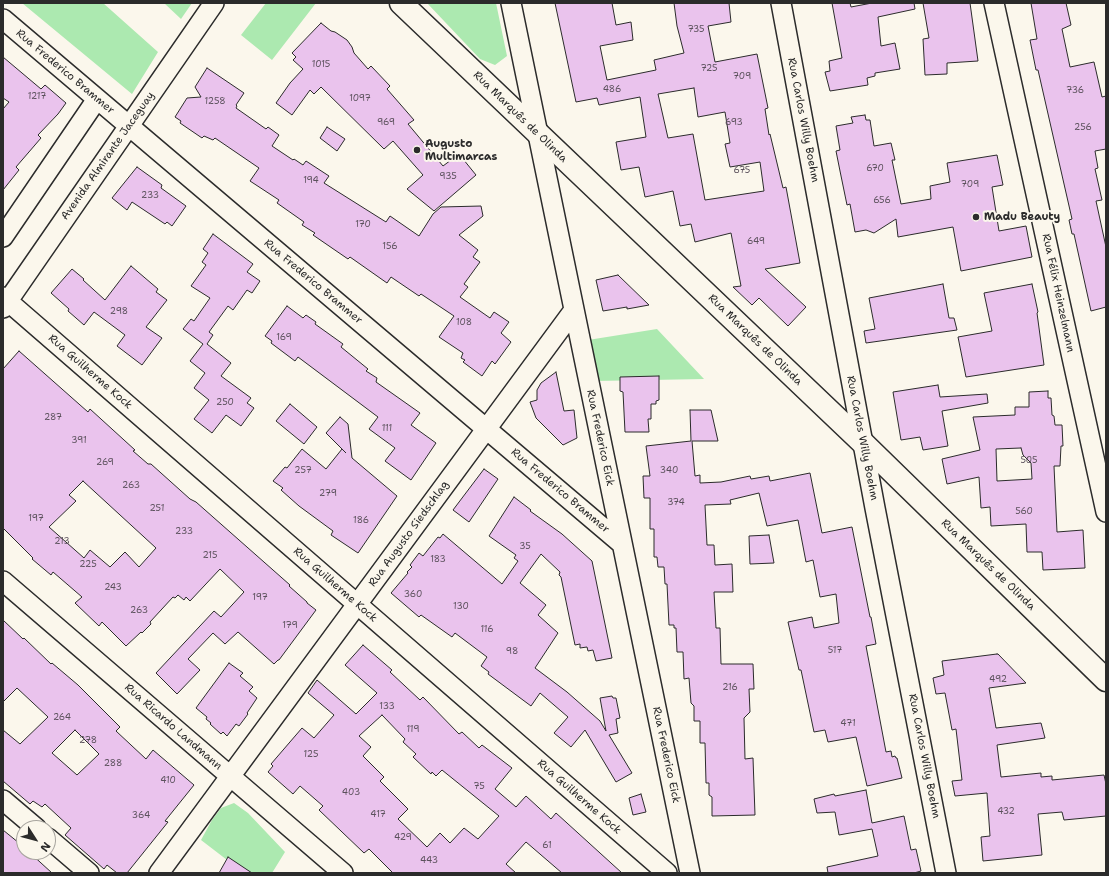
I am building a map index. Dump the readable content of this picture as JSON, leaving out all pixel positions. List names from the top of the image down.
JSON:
{
  "streets": {
    "main road": ["Rua Marquês de Olinda"],
    "street": [
      "Rua Frederico Brammer",
      "Rua Carlos Willy Boehm",
      "Avenida Almirante Jaceguay",
      "Rua Félix Heinzelmann",
      "Rua Guilherme Kock",
      "Rua Frederico Eick",
      "Rua Augusto Siedschlag",
      "Rua Ricardo Landmann"
    ]
  },
  "crossings": [
    ["Rua Frederico Brammer", "Avenida Almirante Jaceguay"],
    ["Rua Frederico Brammer", "Rua Frederico Eick"],
    ["Rua Frederico Brammer", "Rua Augusto Siedschlag"],
    ["Rua Marquês de Olinda", "Rua Carlos Willy Boehm"],
    ["Rua Marquês de Olinda", "Rua Frederico Eick"],
    ["Avenida Almirante Jaceguay", "Rua Guilherme Kock"],
    ["Rua Guilherme Kock", "Rua Augusto Siedschlag"],
    ["Rua Frederico Eick", "Rua Augusto Siedschlag"],
    ["Rua Augusto Siedschlag", "Rua Ricardo Landmann"]
  ],
  "places": ["Augusto Multimarcas", "Madu Beauty"],
  "house_numbers": [
    "735",
    "1015",
    "725",
    "709",
    "486",
    "736",
    "1217",
    "1097",
    "1258",
    "969",
    "693",
    "256",
    "670",
    "675",
    "935",
    "194",
    "709",
    "233",
    "656",
    "170",
    "649",
    "156",
    "298",
    "108",
    "169",
    "250",
    "287",
    "111",
    "391",
    "505",
    "269",
    "257",
    "340",
    "263",
    "279",
    "374",
    "251",
    "560",
    "197",
    "186",
    "233",
    "213",
    "35",
    "215",
    "183",
    "225",
    "243",
    "360",
    "197",
    "130",
    "263",
    "179",
    "116",
    "517",
    "98",
    "492",
    "216",
    "133",
    "264",
    "471",
    "119",
    "278",
    "125",
    "288",
    "410",
    "75",
    "403",
    "432",
    "417",
    "364",
    "429",
    "61",
    "443"
  ],
  "north": "bottom right"
}
